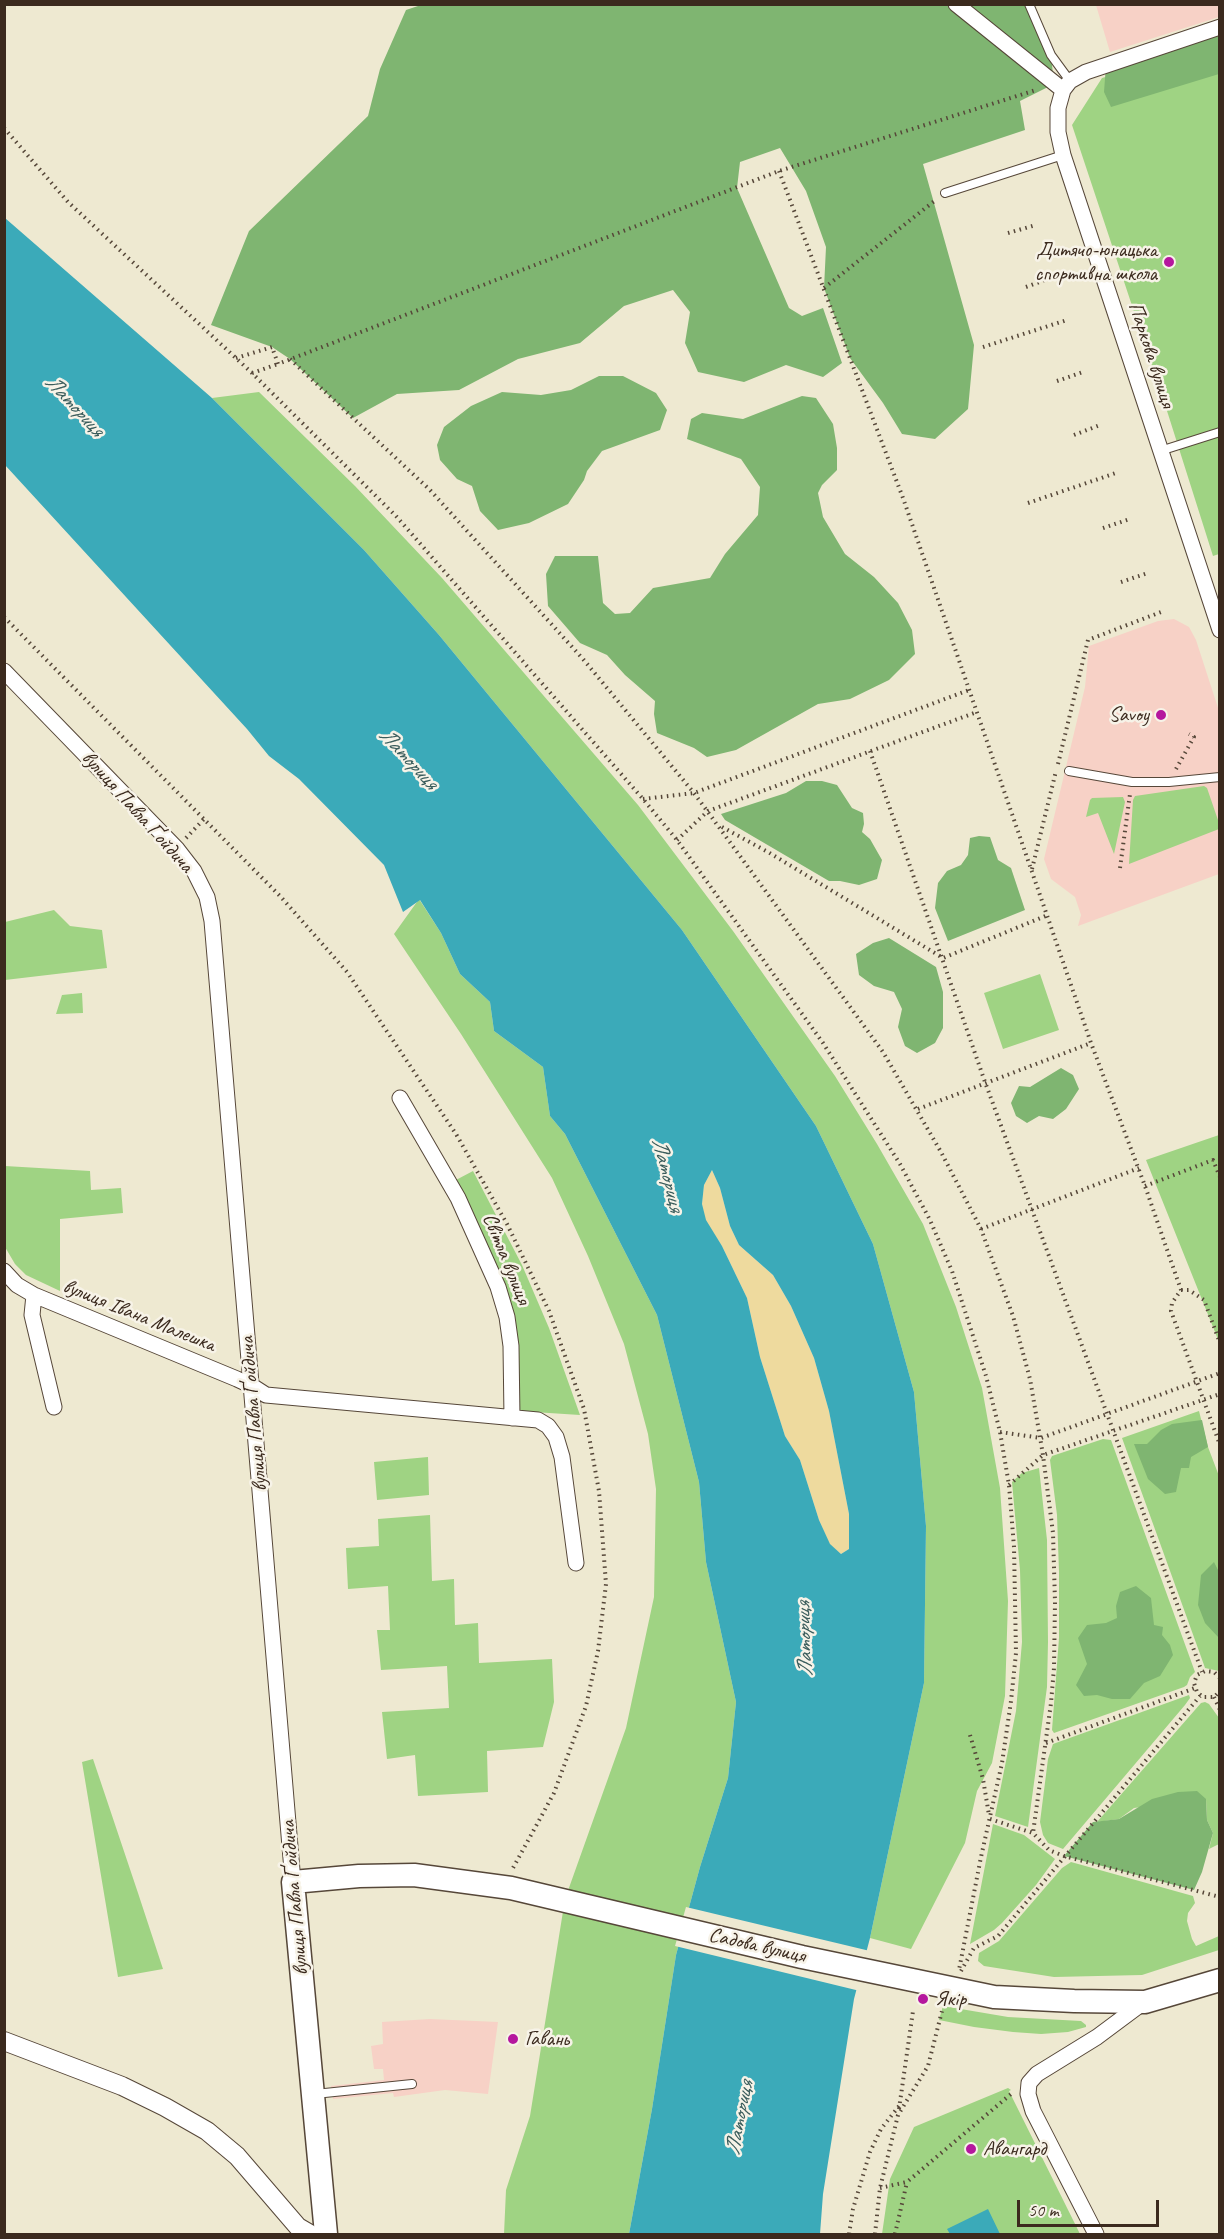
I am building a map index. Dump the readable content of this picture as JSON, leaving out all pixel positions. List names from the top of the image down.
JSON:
{
  "streets": {
    "main road": ["вулиця Павла Ґойдича", "Садова вулиця"],
    "street": ["Паркова вулиця", "Світла вулиця", "вулиця Івана Малешка"]
  },
  "crossings": [
    ["вулиця Павла Ґойдича", "вулиця Івана Малешка"],
    ["вулиця Павла Ґойдича", "Садова вулиця"],
    ["Світла вулиця", "вулиця Івана Малешка"]
  ],
  "water": ["Латориця"],
  "places": [
    "Дитячо-юнацька спортивна школа",
    "Savoy",
    "Якір",
    "Гавань",
    "Авангард"
  ],
  "scale_bar": "50 m"
}
